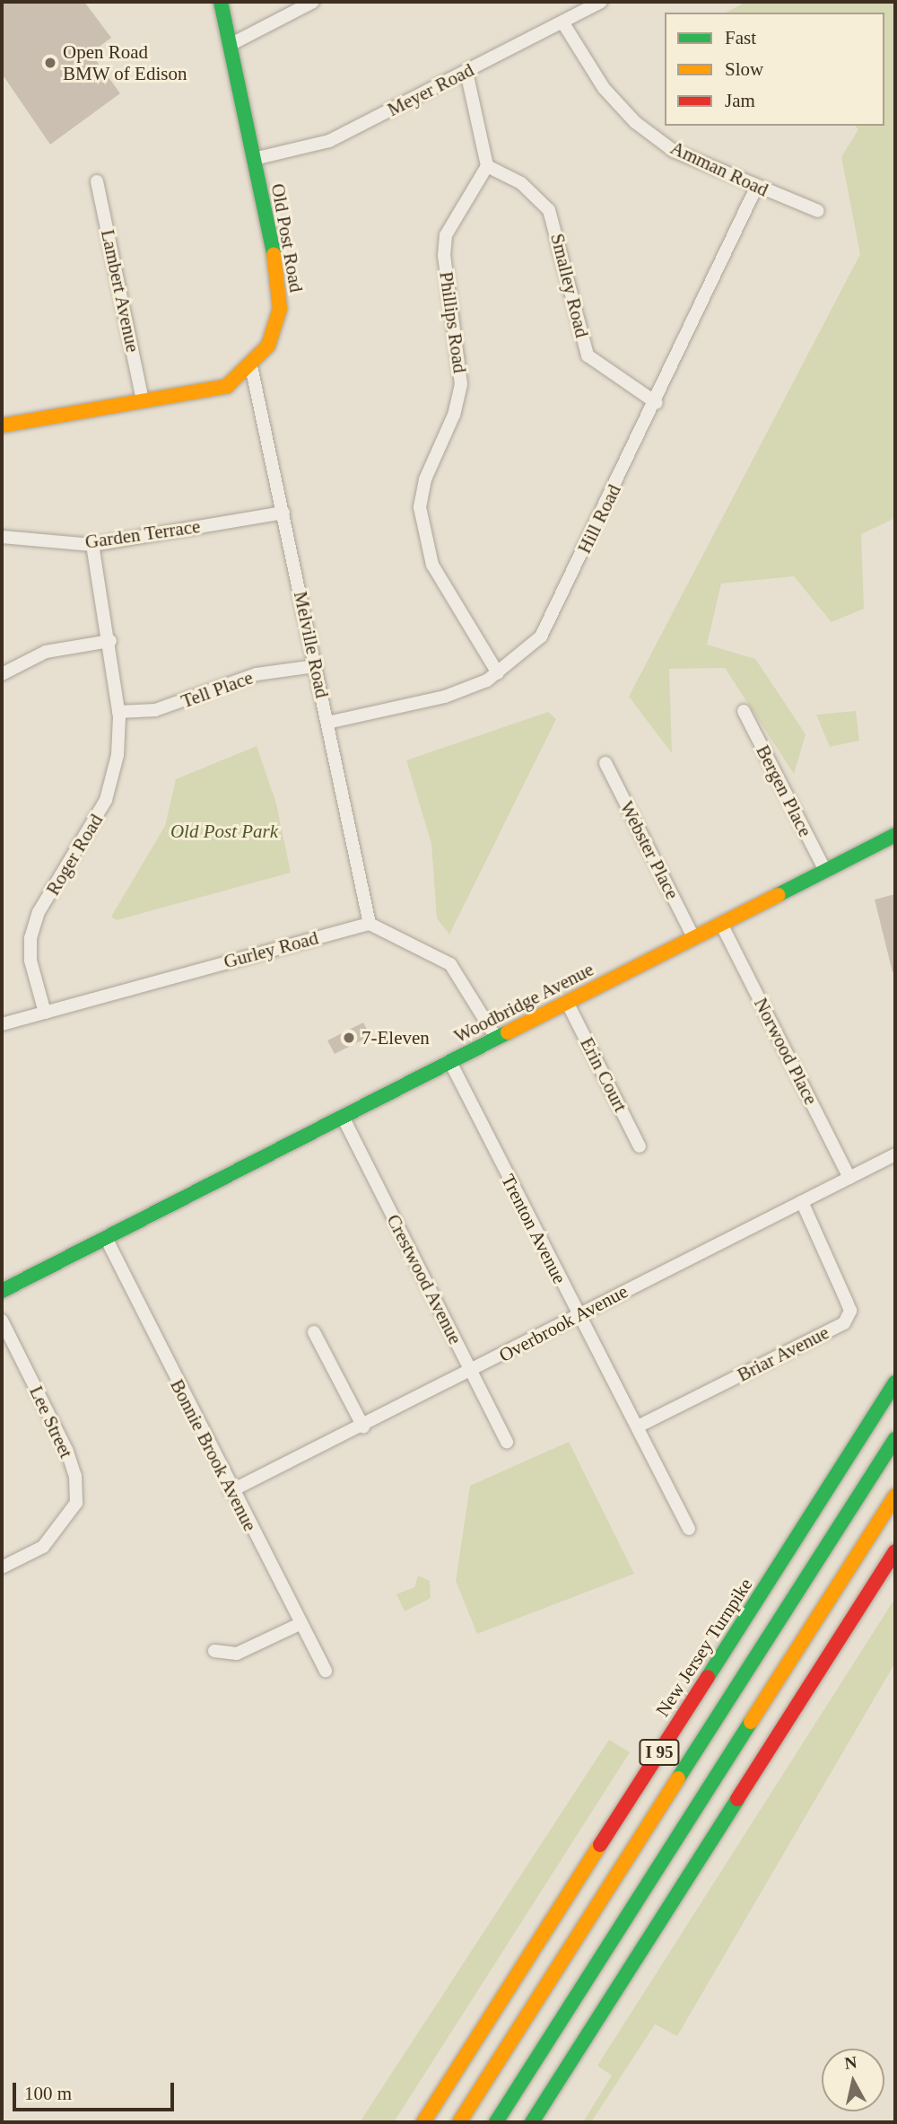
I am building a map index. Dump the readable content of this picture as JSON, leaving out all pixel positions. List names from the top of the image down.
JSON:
{
  "streets": {
    "main road": [
      "Old Post Road",
      "Woodbridge Avenue",
      "New Jersey Turnpike",
      "I 95"
    ],
    "street": [
      "Meyer Road",
      "Amman Road",
      "Smalley Road",
      "Lambert Avenue",
      "Phillips Road",
      "Hill Road",
      "Garden Terrace",
      "Melville Road",
      "Tell Place",
      "Bergen Place",
      "Webster Place",
      "Roger Road",
      "Gurley Road",
      "Norwood Place",
      "Erin Court",
      "Trenton Avenue",
      "Crestwood Avenue",
      "Overbrook Avenue",
      "Briar Avenue",
      "Lee Street",
      "Bonnie Brook Avenue"
    ]
  },
  "crossings": [
    ["Meyer Road", "Amman Road"],
    ["Meyer Road", "Old Post Road"],
    ["Amman Road", "Hill Road"],
    ["Old Post Road", "Lambert Avenue"],
    ["Old Post Road", "Melville Road"],
    ["Smalley Road", "Phillips Road"],
    ["Smalley Road", "Hill Road"],
    ["Phillips Road", "Hill Road"],
    ["Hill Road", "Melville Road"],
    ["Garden Terrace", "Melville Road"],
    ["Garden Terrace", "Roger Road"],
    ["Melville Road", "Tell Place"],
    ["Melville Road", "Gurley Road"],
    ["Tell Place", "Roger Road"],
    ["Bergen Place", "Woodbridge Avenue"],
    ["Webster Place", "Woodbridge Avenue"],
    ["Roger Road", "Gurley Road"],
    ["Woodbridge Avenue", "Norwood Place"],
    ["Woodbridge Avenue", "Erin Court"],
    ["Woodbridge Avenue", "Trenton Avenue"],
    ["Woodbridge Avenue", "Crestwood Avenue"],
    ["Woodbridge Avenue", "Bonnie Brook Avenue"],
    ["Norwood Place", "Overbrook Avenue"],
    ["Trenton Avenue", "Overbrook Avenue"],
    ["Trenton Avenue", "Briar Avenue"],
    ["Crestwood Avenue", "Overbrook Avenue"],
    ["Overbrook Avenue", "Briar Avenue"],
    ["Overbrook Avenue", "Bonnie Brook Avenue"]
  ],
  "parks": ["Old Post Park"],
  "places": ["Open Road BMW of Edison", "7-Eleven"],
  "legend": ["Fast", "Slow", "Jam"],
  "scale_bar": "100 m",
  "north": "top"
}
